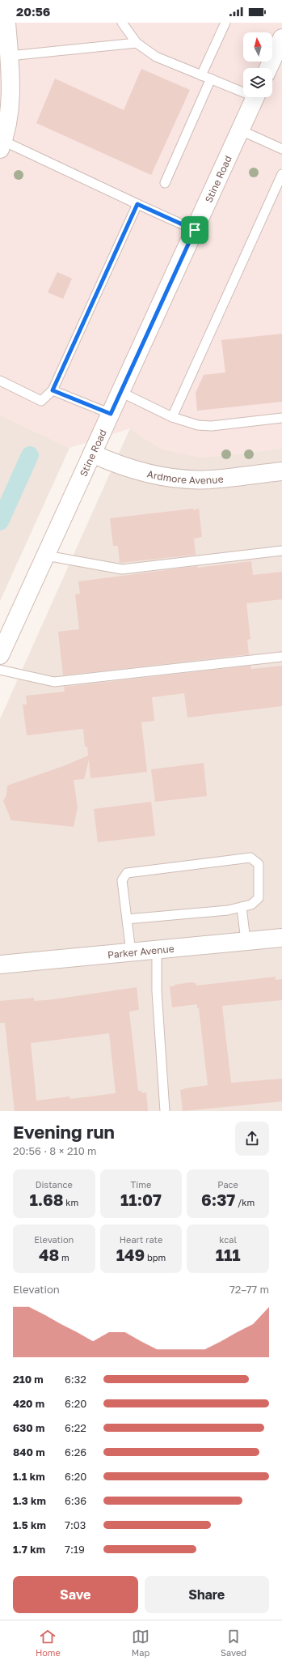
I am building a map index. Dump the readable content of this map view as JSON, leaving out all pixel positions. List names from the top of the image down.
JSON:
{
  "streets": {
    "street": ["Stine Road", "Ardmore Avenue", "Parker Avenue"]
  },
  "crossings": [
    ["Stine Road", "Ardmore Avenue"]
  ],
  "north": "top",
  "page": {
    "status": "20:56",
    "heading": ["Evening run", "20:56 · 8 × 210 m"],
    "stats": [
      ["Distance", "1.68 km"],
      ["Time", "11:07"],
      ["Pace", "6:37 /km"],
      ["Elevation", "48 m"],
      ["Heart rate", "149 bpm"],
      ["kcal", "111"]
    ],
    "chart": ["Elevation", "72–77 m"],
    "list": [
      {
        "name": "210 m",
        "note": "6:32"
      },
      {
        "name": "420 m",
        "note": "6:20"
      },
      {
        "name": "630 m",
        "note": "6:22"
      },
      {
        "name": "840 m",
        "note": "6:26"
      },
      {
        "name": "1.1 km",
        "note": "6:20"
      },
      {
        "name": "1.3 km",
        "note": "6:36"
      },
      {
        "name": "1.5 km",
        "note": "7:03"
      },
      {
        "name": "1.7 km",
        "note": "7:19"
      }
    ],
    "buttons": ["Save", "Share"],
    "tabs": ["Home", "Map", "Saved"]
  }
}
